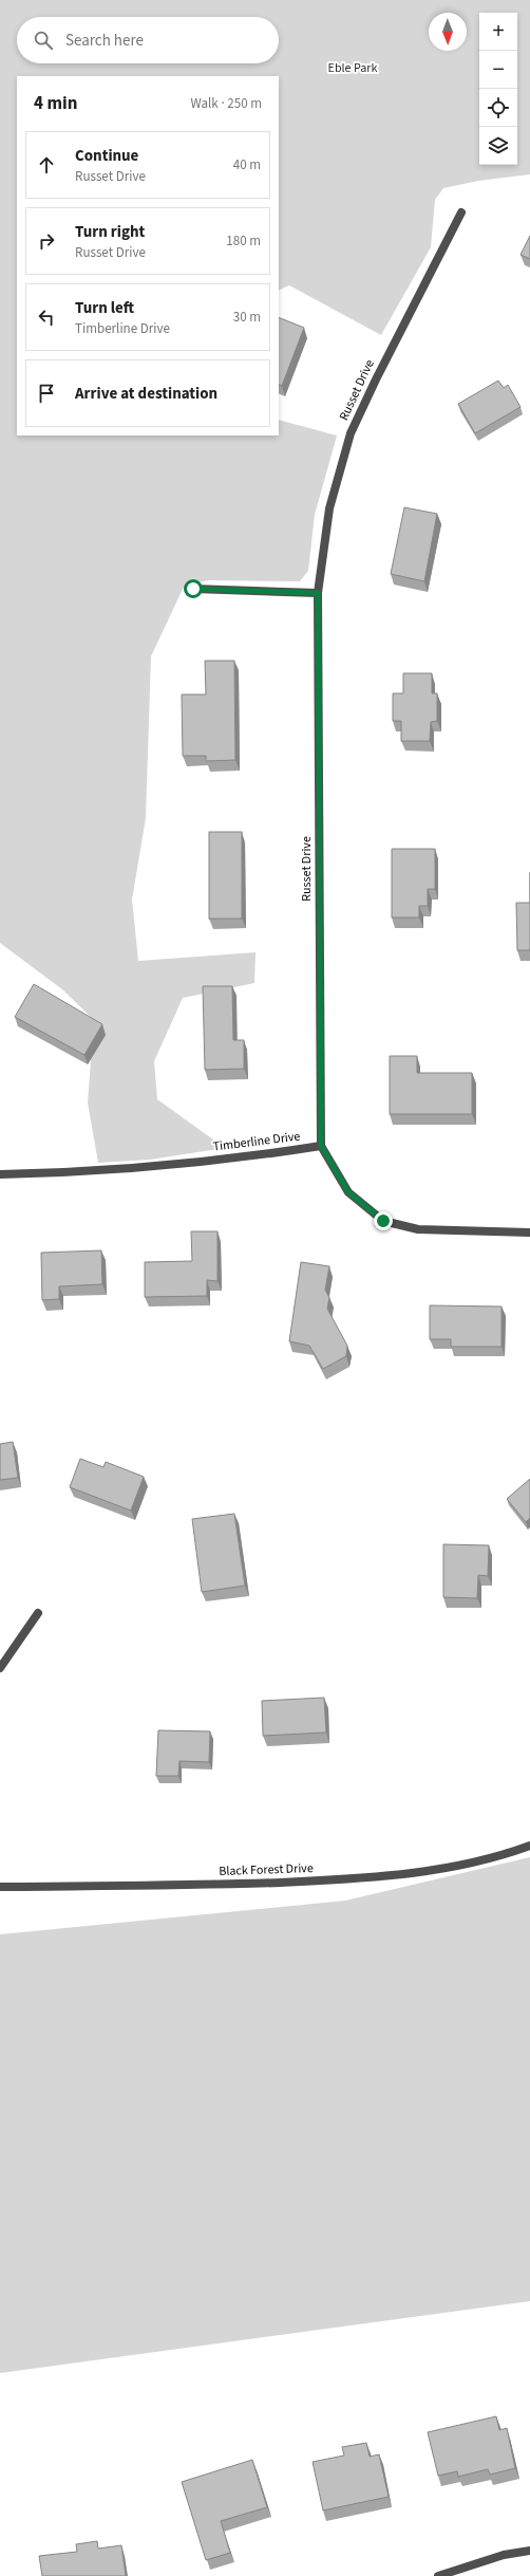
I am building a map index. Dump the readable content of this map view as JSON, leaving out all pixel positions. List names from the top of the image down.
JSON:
{
  "streets": {
    "street": ["Russet Drive", "Timberline Drive", "Black Forest Drive"]
  },
  "crossings": [
    ["Russet Drive", "Timberline Drive"]
  ],
  "parks": ["Eble Park"],
  "north": "bottom",
  "page": {
    "map_buttons": ["+", "−"],
    "search": "Search here",
    "heading": ["4 min", "Walk · 250 m"],
    "list": [
      ["Continue", "Russet Drive", "40 m"],
      ["Turn right", "Russet Drive", "180 m"],
      ["Turn left", "Timberline Drive", "30 m"],
      "Arrive at destination"
    ]
  }
}
